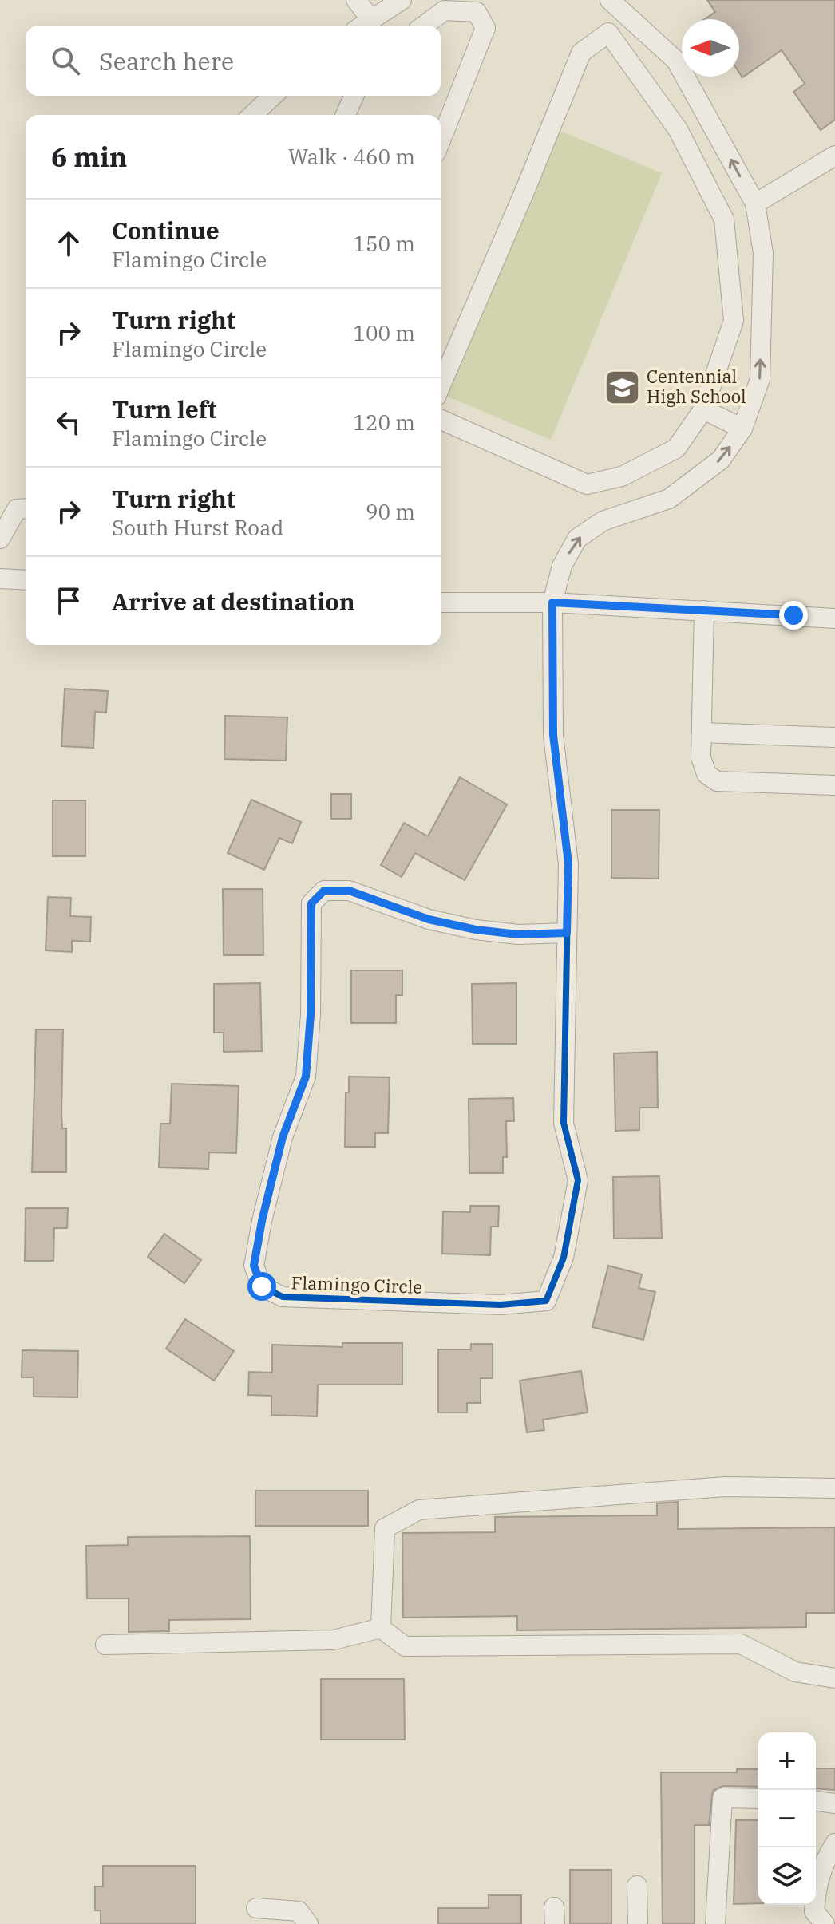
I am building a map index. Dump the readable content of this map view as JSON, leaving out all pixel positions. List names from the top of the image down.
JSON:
{
  "streets": {
    "street": ["Flamingo Circle"]
  },
  "places": {
    "school or university": ["Centennial High School"]
  },
  "north": "left",
  "page": {
    "search": "Search here",
    "heading": ["6 min", "Walk · 460 m"],
    "list": [
      ["Continue", "Flamingo Circle", "150 m"],
      ["Turn right", "Flamingo Circle", "100 m"],
      ["Turn left", "Flamingo Circle", "120 m"],
      ["Turn right", "South Hurst Road", "90 m"],
      "Arrive at destination"
    ],
    "map_buttons": ["+", "−"]
  }
}
